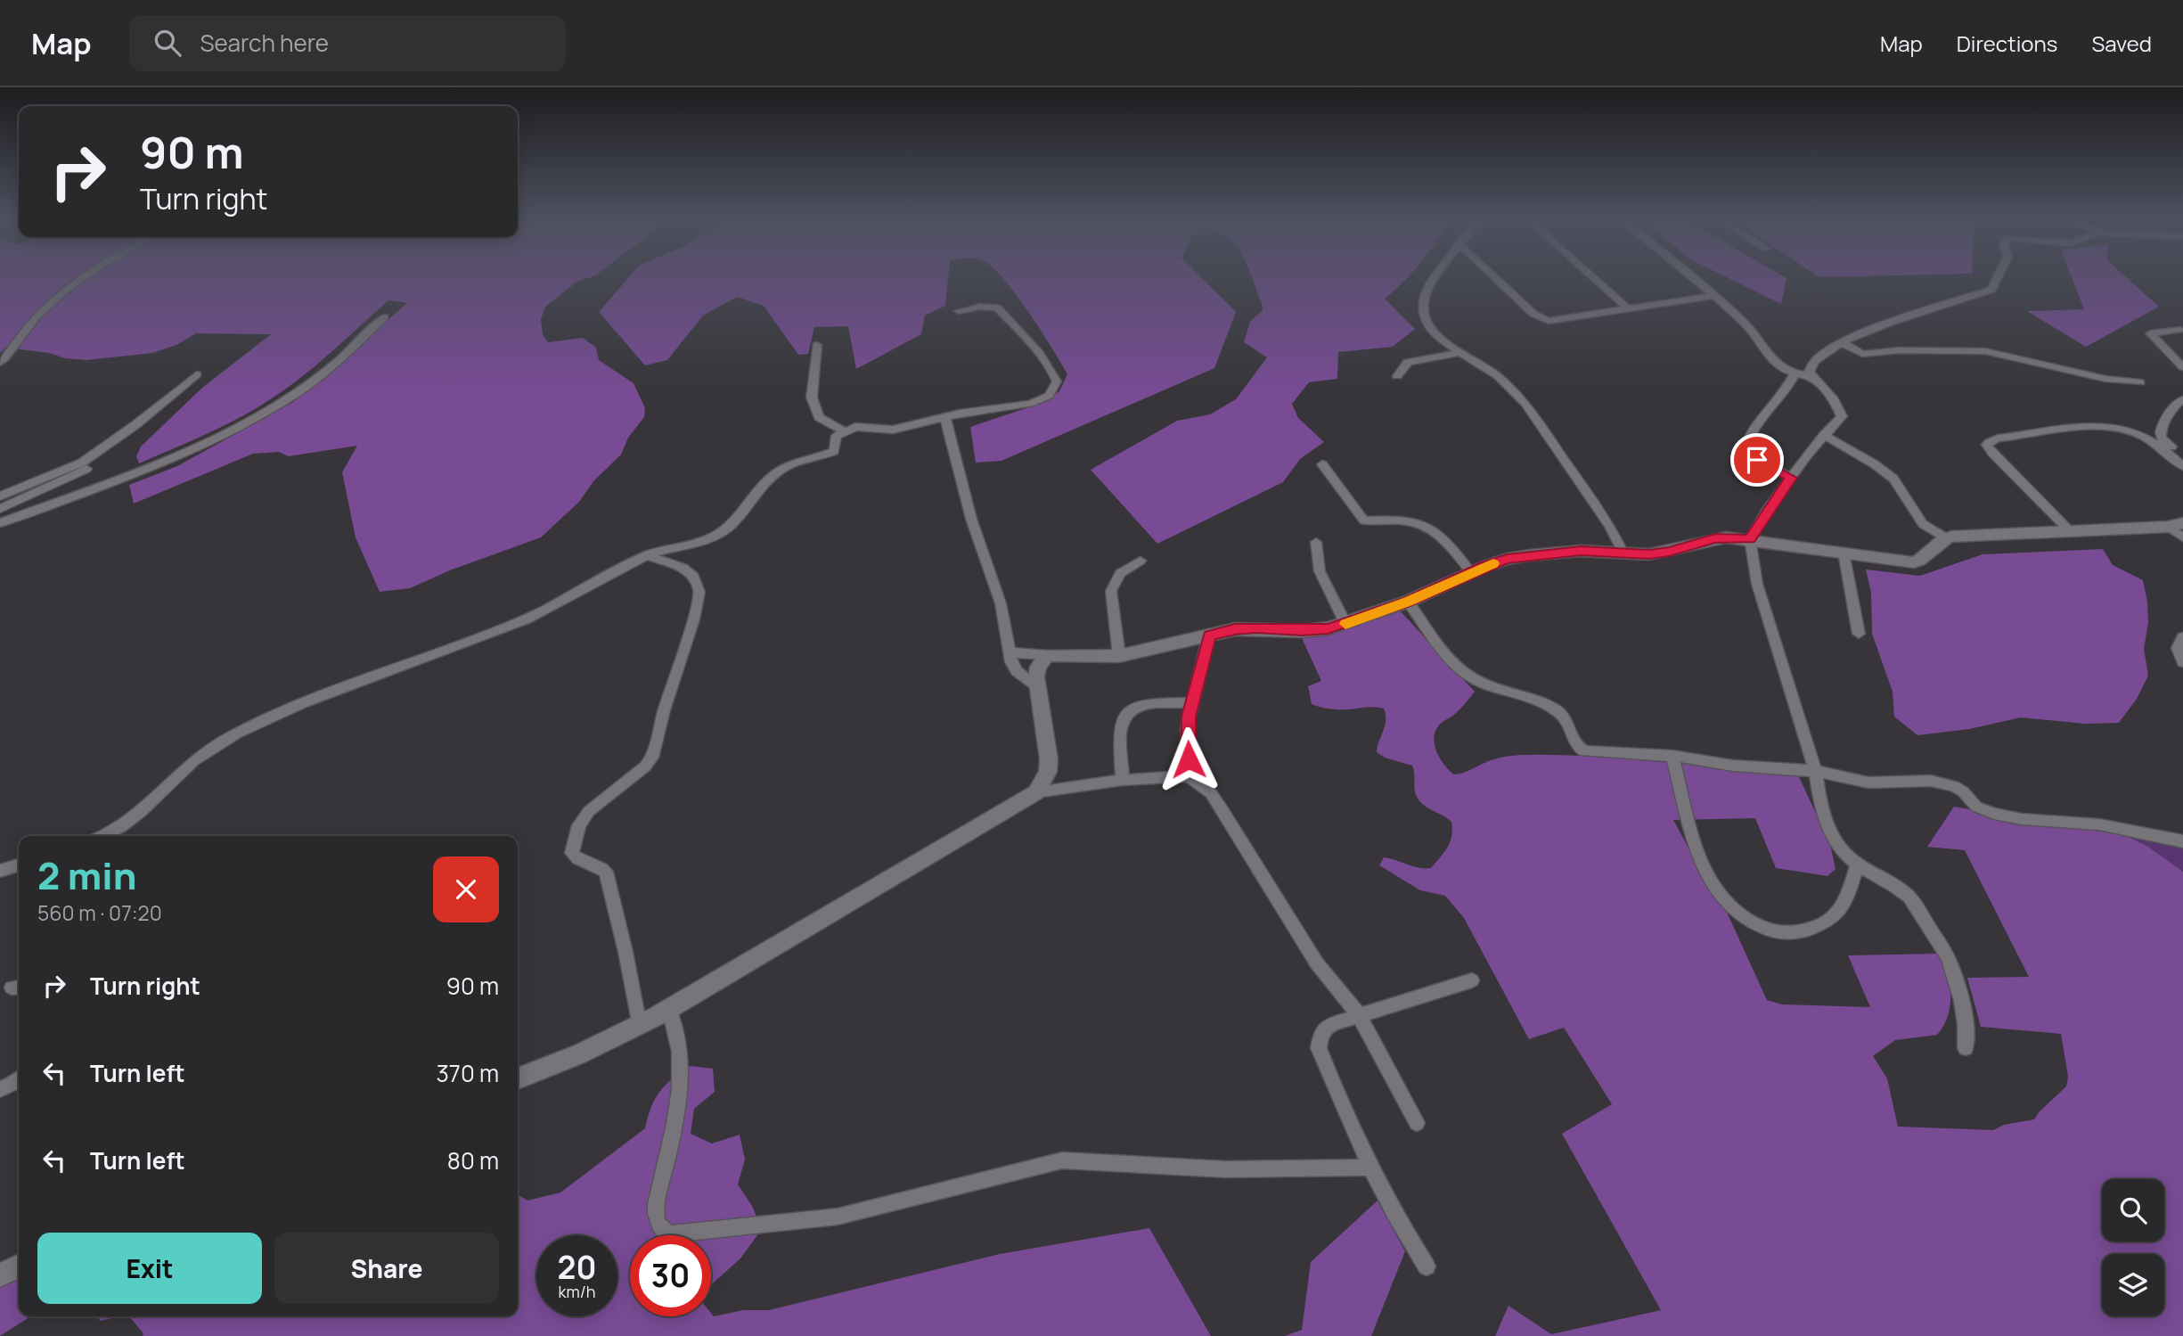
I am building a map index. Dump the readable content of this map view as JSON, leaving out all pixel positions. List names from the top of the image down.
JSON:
{
  "page": {
    "header": "Map",
    "search": "Search here",
    "nav": ["Map", "Directions", "Saved"],
    "turn": ["90 m", "Turn right"],
    "heading": ["2 min", "560 m · 07:20"],
    "list": [
      {
        "name": "Turn right",
        "value": "90 m"
      },
      {
        "name": "Turn left",
        "value": "370 m"
      },
      {
        "name": "Turn left",
        "value": "80 m"
      }
    ],
    "buttons": ["Exit", "Share"],
    "speed": "20 km/h",
    "limit": "30"
  }
}
